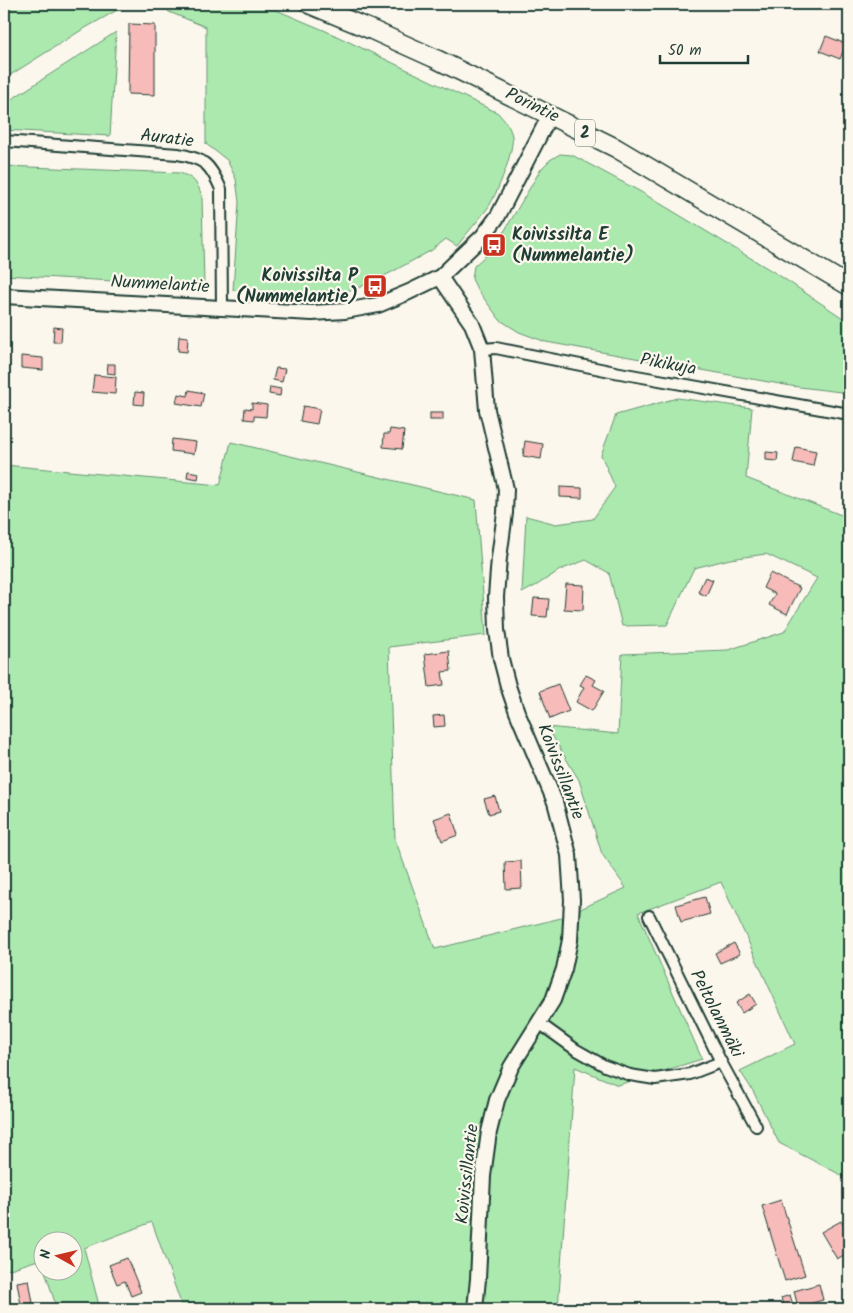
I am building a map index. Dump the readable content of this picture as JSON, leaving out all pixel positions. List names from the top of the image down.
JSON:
{
  "streets": {
    "highway": ["Porintie", "2"],
    "street": [
      "Auratie",
      "Nummelantie",
      "Pikikuja",
      "Koivissillantie",
      "Peltolanmäki"
    ]
  },
  "crossings": [
    ["Porintie", "Nummelantie"],
    ["Auratie", "Nummelantie"],
    ["Nummelantie", "Koivissillantie"],
    ["Pikikuja", "Koivissillantie"]
  ],
  "places": {
    "bus stop": ["Koivissilta E (Nummelantie)", "Koivissilta P (Nummelantie)"]
  },
  "scale_bar": "50 m",
  "north": "left"
}
